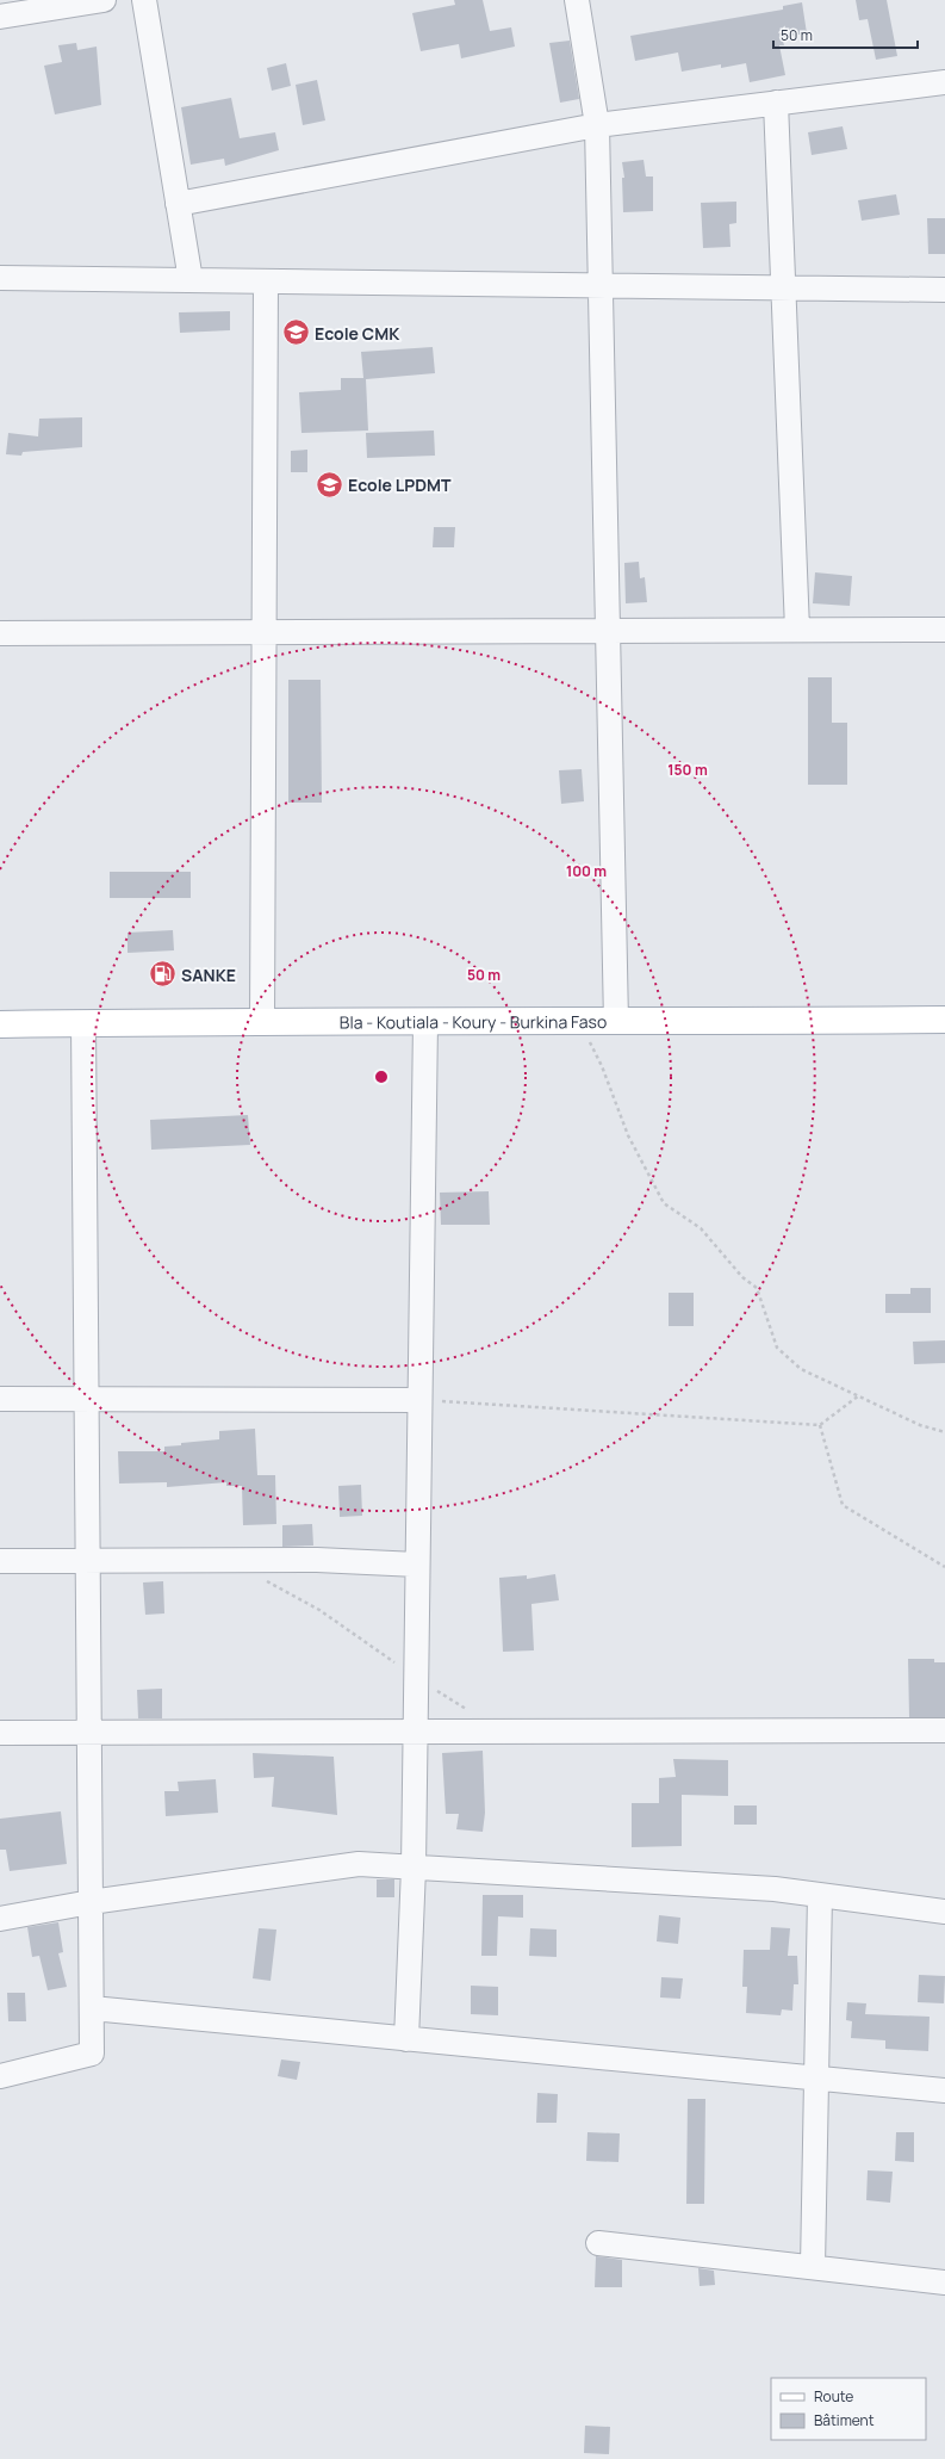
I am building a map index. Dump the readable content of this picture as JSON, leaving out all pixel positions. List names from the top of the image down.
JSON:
{
  "streets": {
    "main road": ["Bla - Koutiala - Koury - Burkina Faso"]
  },
  "places": {
    "school or university": ["Ecole CMK", "Ecole LPDMT"],
    "fuel station": ["SANKE"]
  },
  "legend": ["Route", "Bâtiment"],
  "scale_bar": "50 m",
  "rings": ["150 m", "100 m", "50 m"]
}
